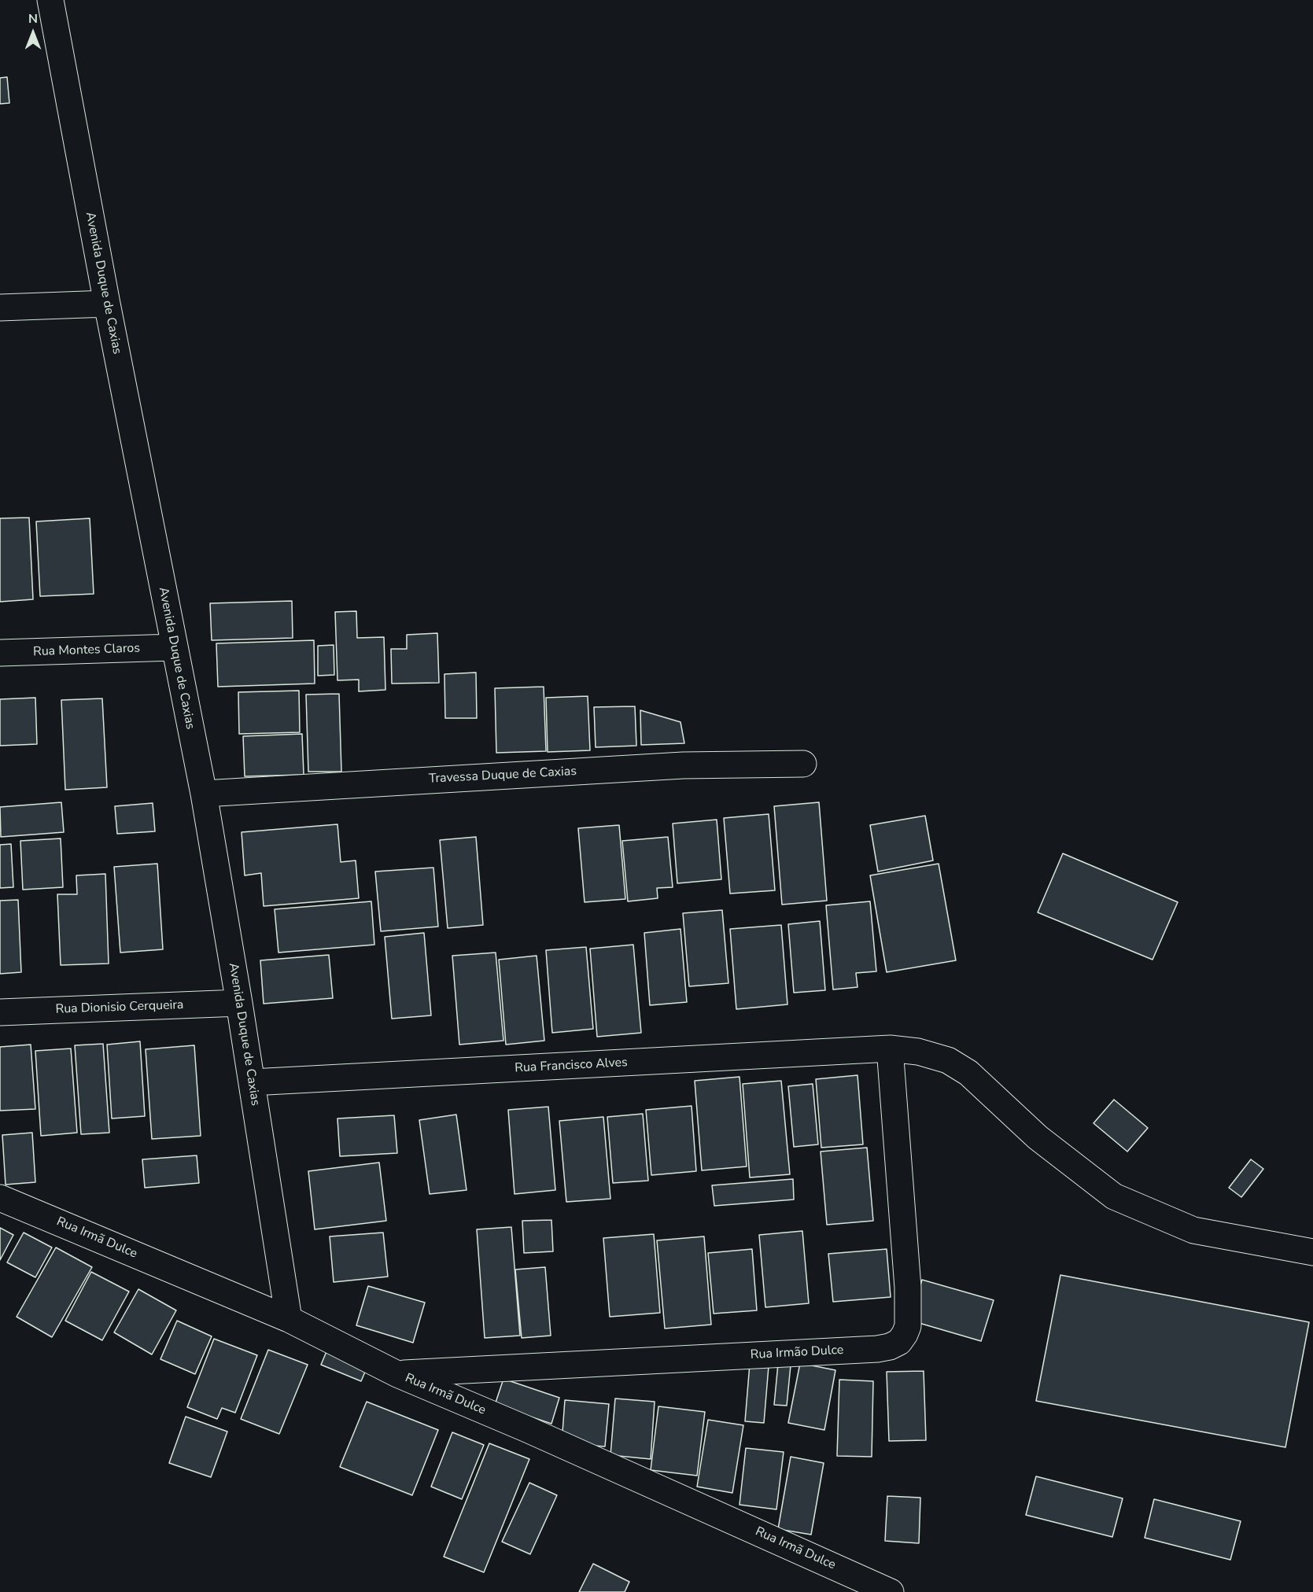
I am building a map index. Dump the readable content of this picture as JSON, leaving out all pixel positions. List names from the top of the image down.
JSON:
{
  "streets": {
    "street": [
      "Avenida Duque de Caxias",
      "Rua Montes Claros",
      "Travessa Duque de Caxias",
      "Rua Dionisio Cerqueira",
      "Rua Francisco Alves",
      "Rua Irmã Dulce",
      "Rua Irmão Dulce"
    ]
  },
  "crossings": [
    ["Avenida Duque de Caxias", "Rua Montes Claros"],
    ["Avenida Duque de Caxias", "Travessa Duque de Caxias"],
    ["Avenida Duque de Caxias", "Rua Dionisio Cerqueira"],
    ["Avenida Duque de Caxias", "Rua Francisco Alves"],
    ["Avenida Duque de Caxias", "Rua Irmã Dulce"],
    ["Rua Francisco Alves", "Rua Irmão Dulce"],
    ["Rua Irmã Dulce", "Rua Irmão Dulce"]
  ],
  "north": "top"
}
